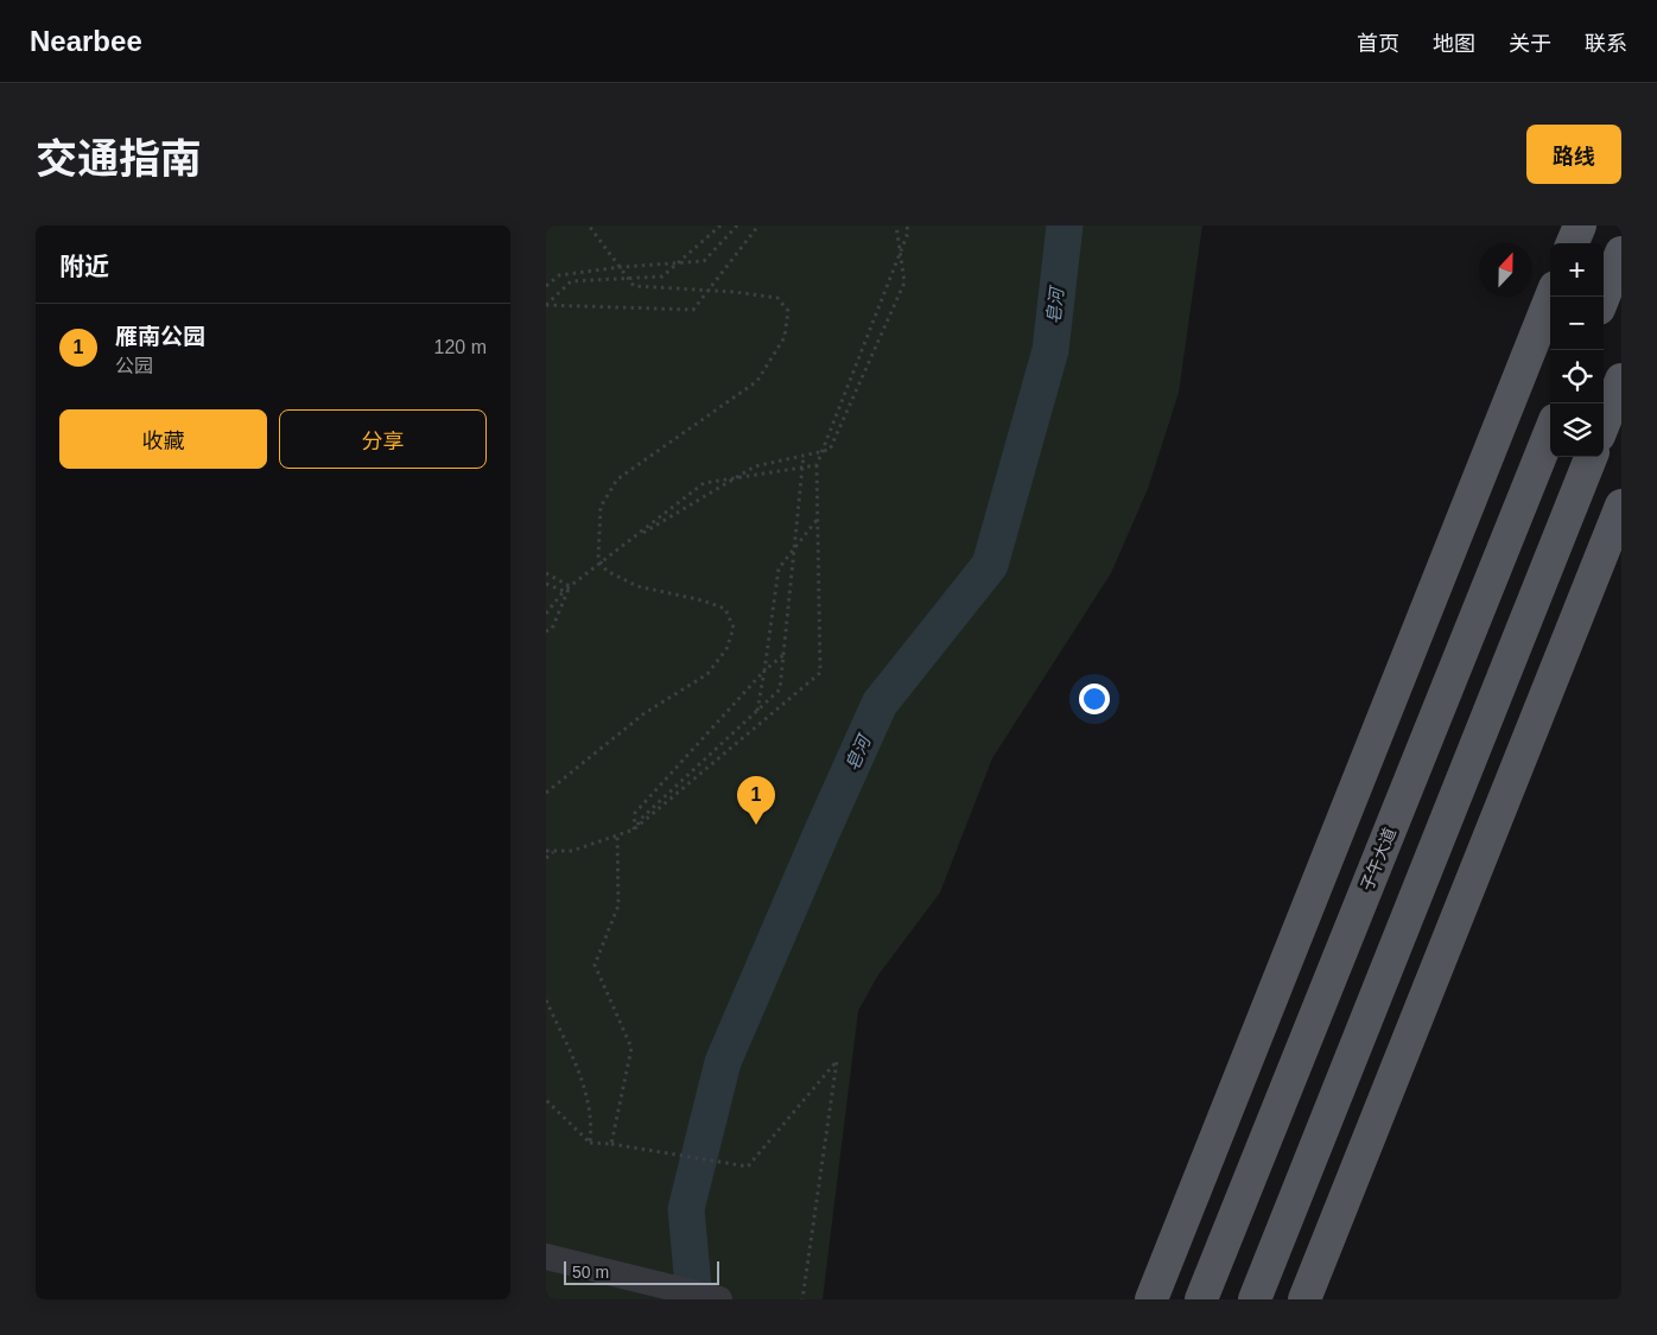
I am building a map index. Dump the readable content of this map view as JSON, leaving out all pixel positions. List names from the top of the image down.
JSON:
{
  "streets": {
    "main road": ["子午大道"]
  },
  "water": ["皂河"],
  "scale_bar": "50 m",
  "north": "top",
  "page": {
    "header": "Nearbee",
    "nav": [
      "首页",
      "地图",
      "关于",
      "联系"
    ],
    "title": "交通指南",
    "buttons": [
      "路线",
      ["收藏", "分享"]
    ],
    "heading": "附近",
    "map_buttons": ["+", "−"],
    "list": [
      {
        "mark": "1",
        "name": "雁南公园",
        "note": "公园",
        "value": "120 m"
      }
    ],
    "pins": "1",
    "scale": "50 m"
  }
}
